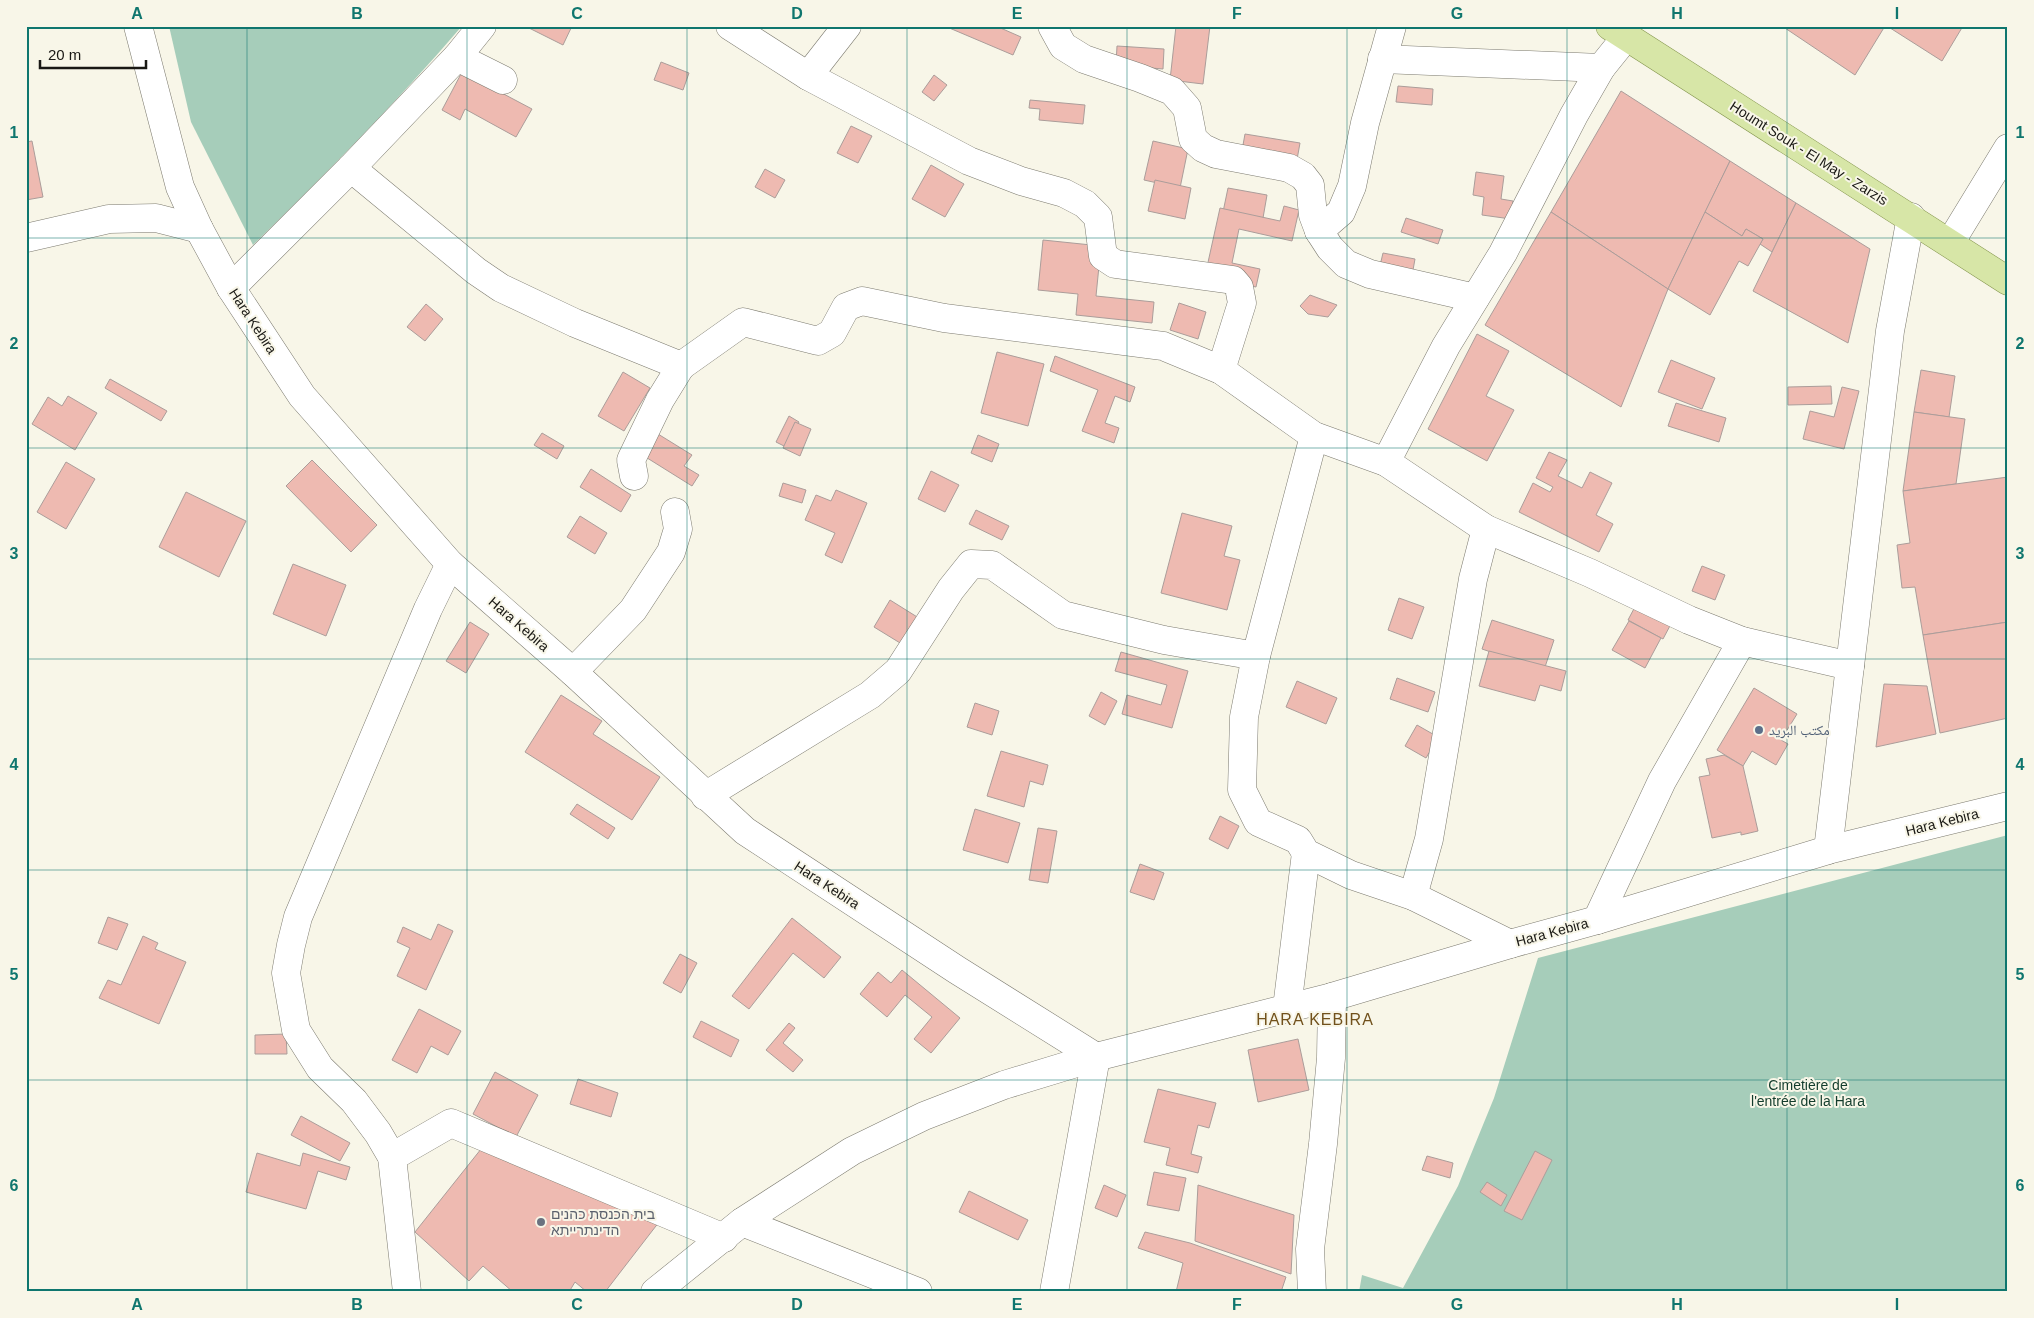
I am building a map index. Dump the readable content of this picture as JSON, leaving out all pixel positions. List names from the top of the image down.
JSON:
{
  "streets": {
    "main road": ["Houmt Souk - El May - Zarzis"],
    "street": ["Hara Kebira"]
  },
  "districts": ["HARA KEBIRA"],
  "parks": ["Cimetière de l'entrée de la Hara"],
  "places": ["مكتب البريد", "בית הכנסת כהנים הדינתרייתא"],
  "scale_bar": "20 m",
  "grid": {
    "columns": [
      "A",
      "B",
      "C",
      "D",
      "E",
      "F",
      "G",
      "H",
      "I"
    ],
    "rows": [
      "1",
      "2",
      "3",
      "4",
      "5",
      "6"
    ]
  }
}
